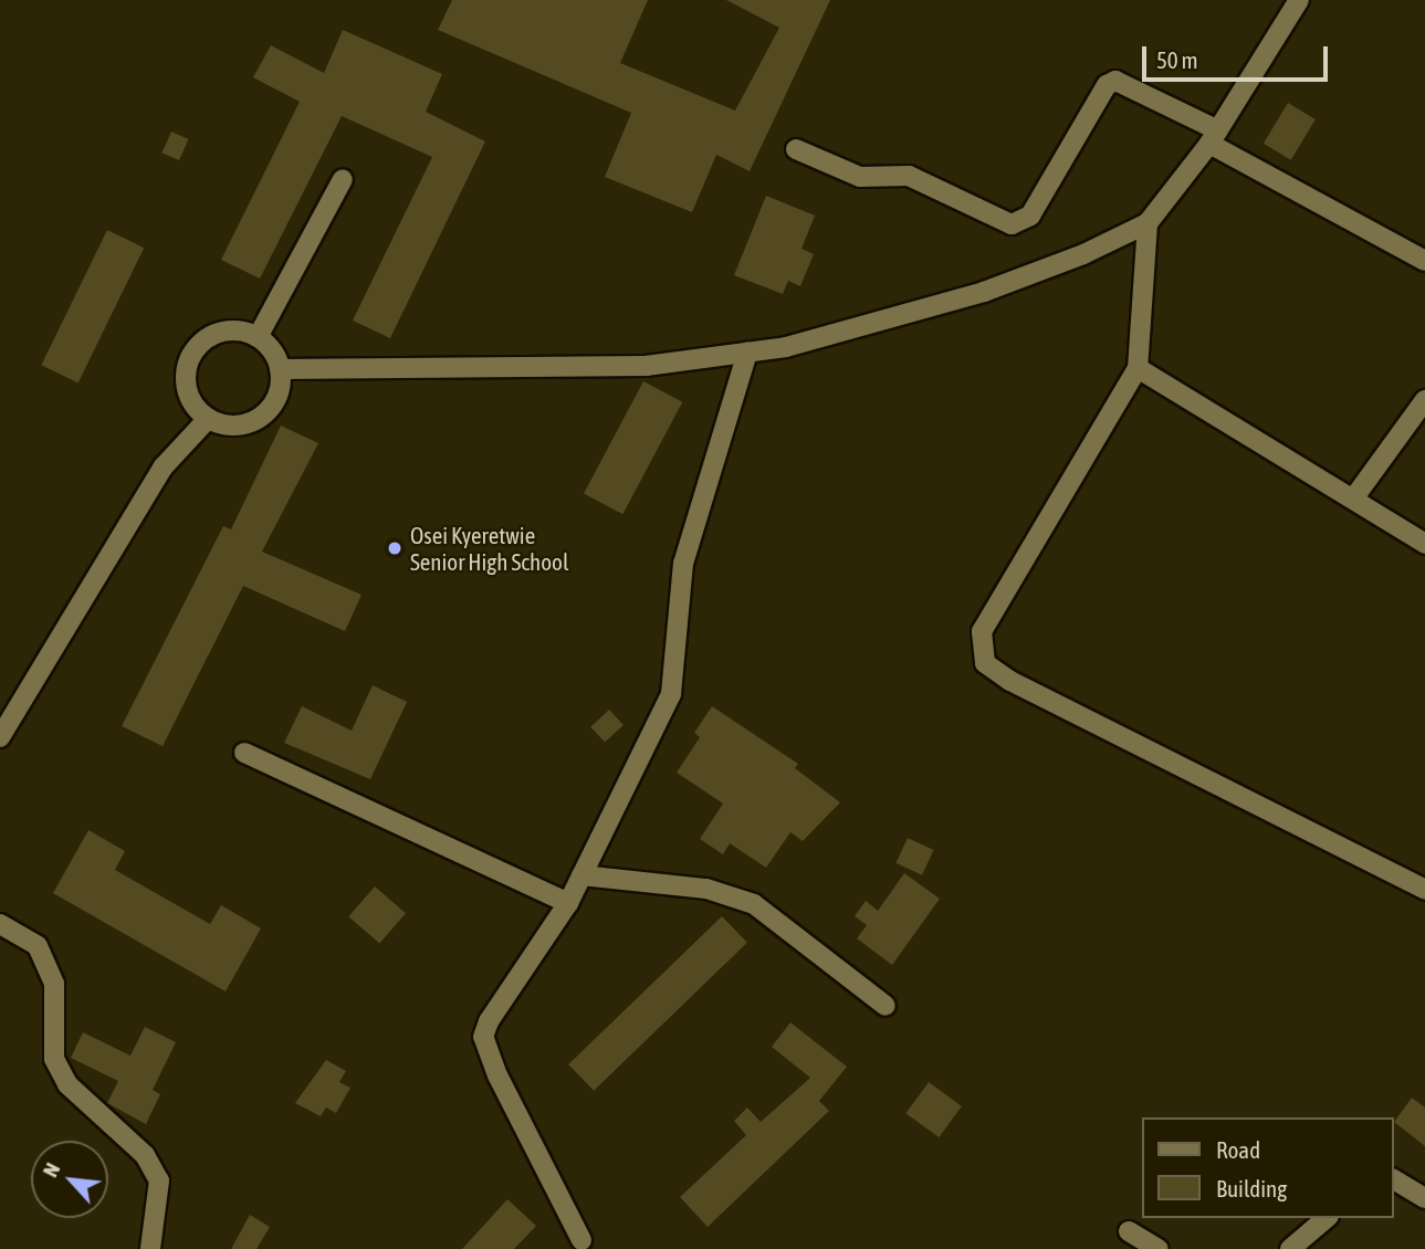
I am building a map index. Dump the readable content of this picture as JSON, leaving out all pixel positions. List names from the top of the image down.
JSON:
{
  "places": ["Osei Kyeretwie Senior High School"],
  "legend": ["Road", "Building"],
  "scale_bar": "50 m",
  "north": "top left"
}
